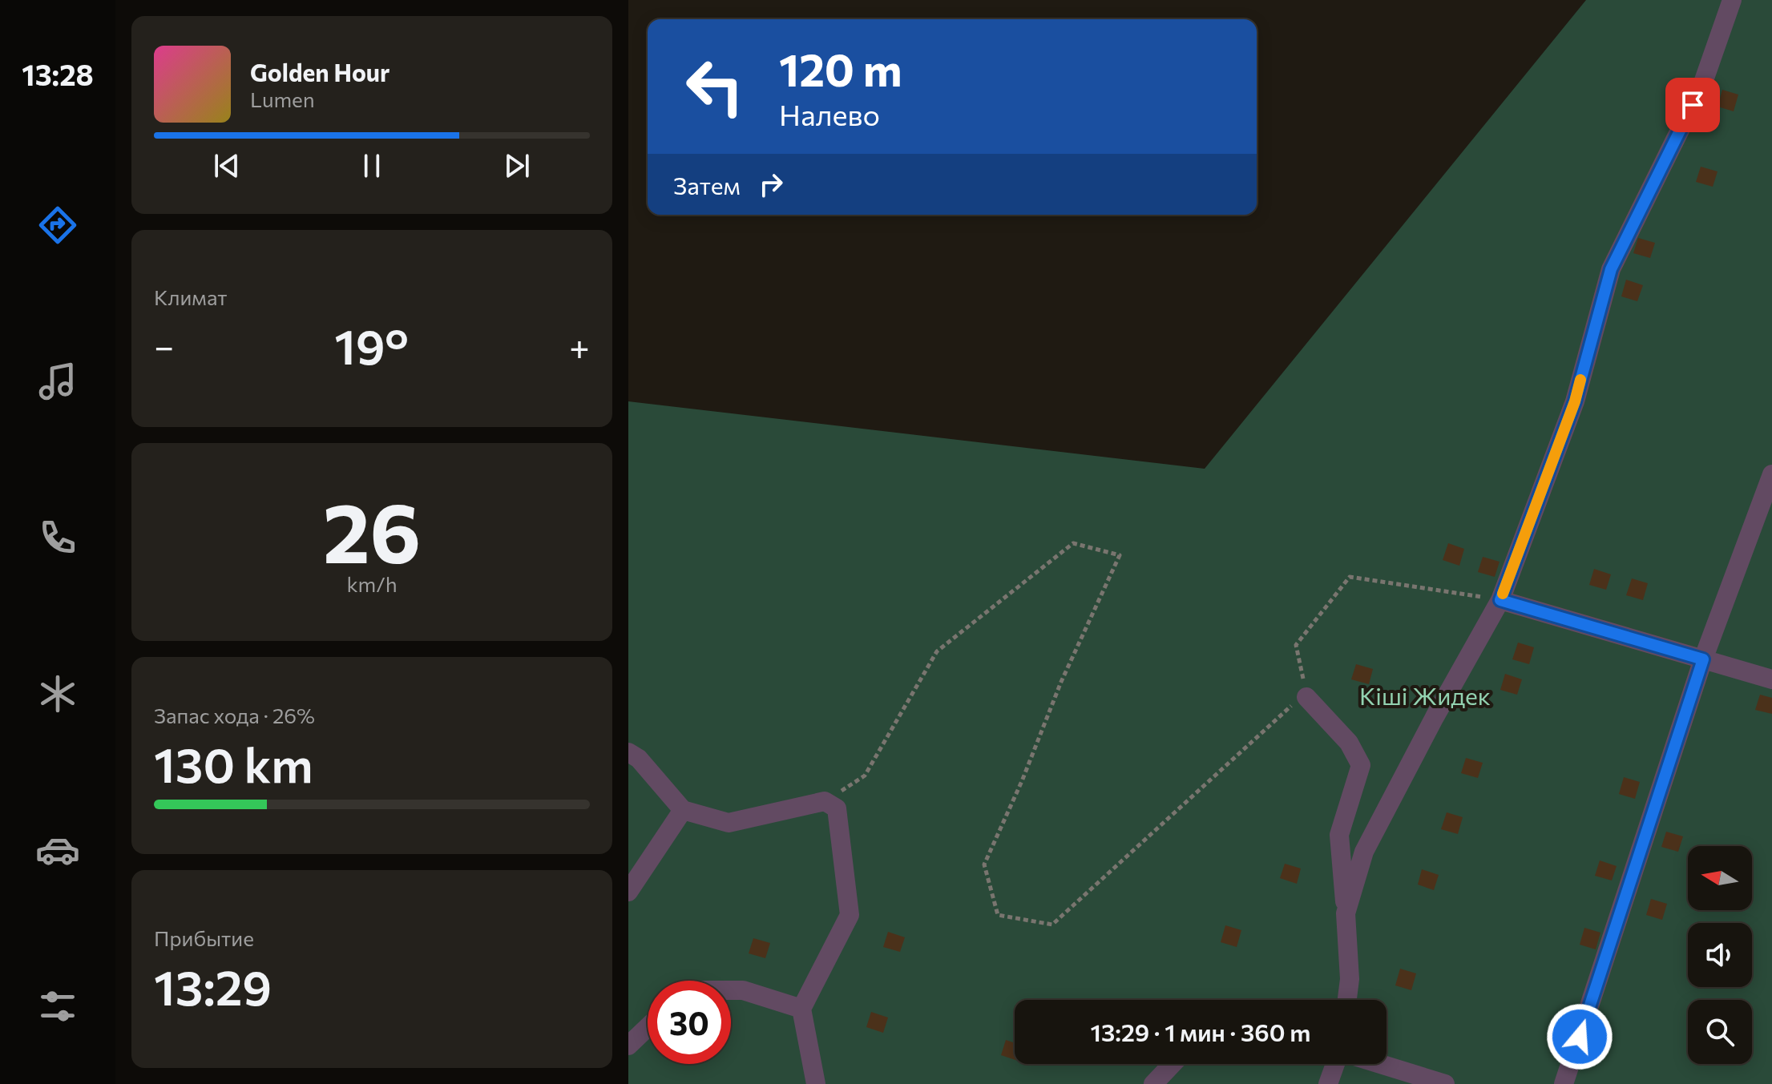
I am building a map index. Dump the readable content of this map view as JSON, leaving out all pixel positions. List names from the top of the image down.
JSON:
{
  "parks": ["Кіші Жидек"],
  "north": "left",
  "page": {
    "tabs": "13:28",
    "turn": ["120 m", "Налево"],
    "song": ["Golden Hour", "Lumen"],
    "then": "Затем",
    "tile": [
      "Климат",
      ["26", "km/h"],
      ["Запас хода · 26%", "130 km"],
      ["Прибытие", "13:29"]
    ],
    "heat": ["−", "19°", "+"],
    "limit": "30",
    "trip": "13:29 · 1 мин · 360 m"
  }
}
